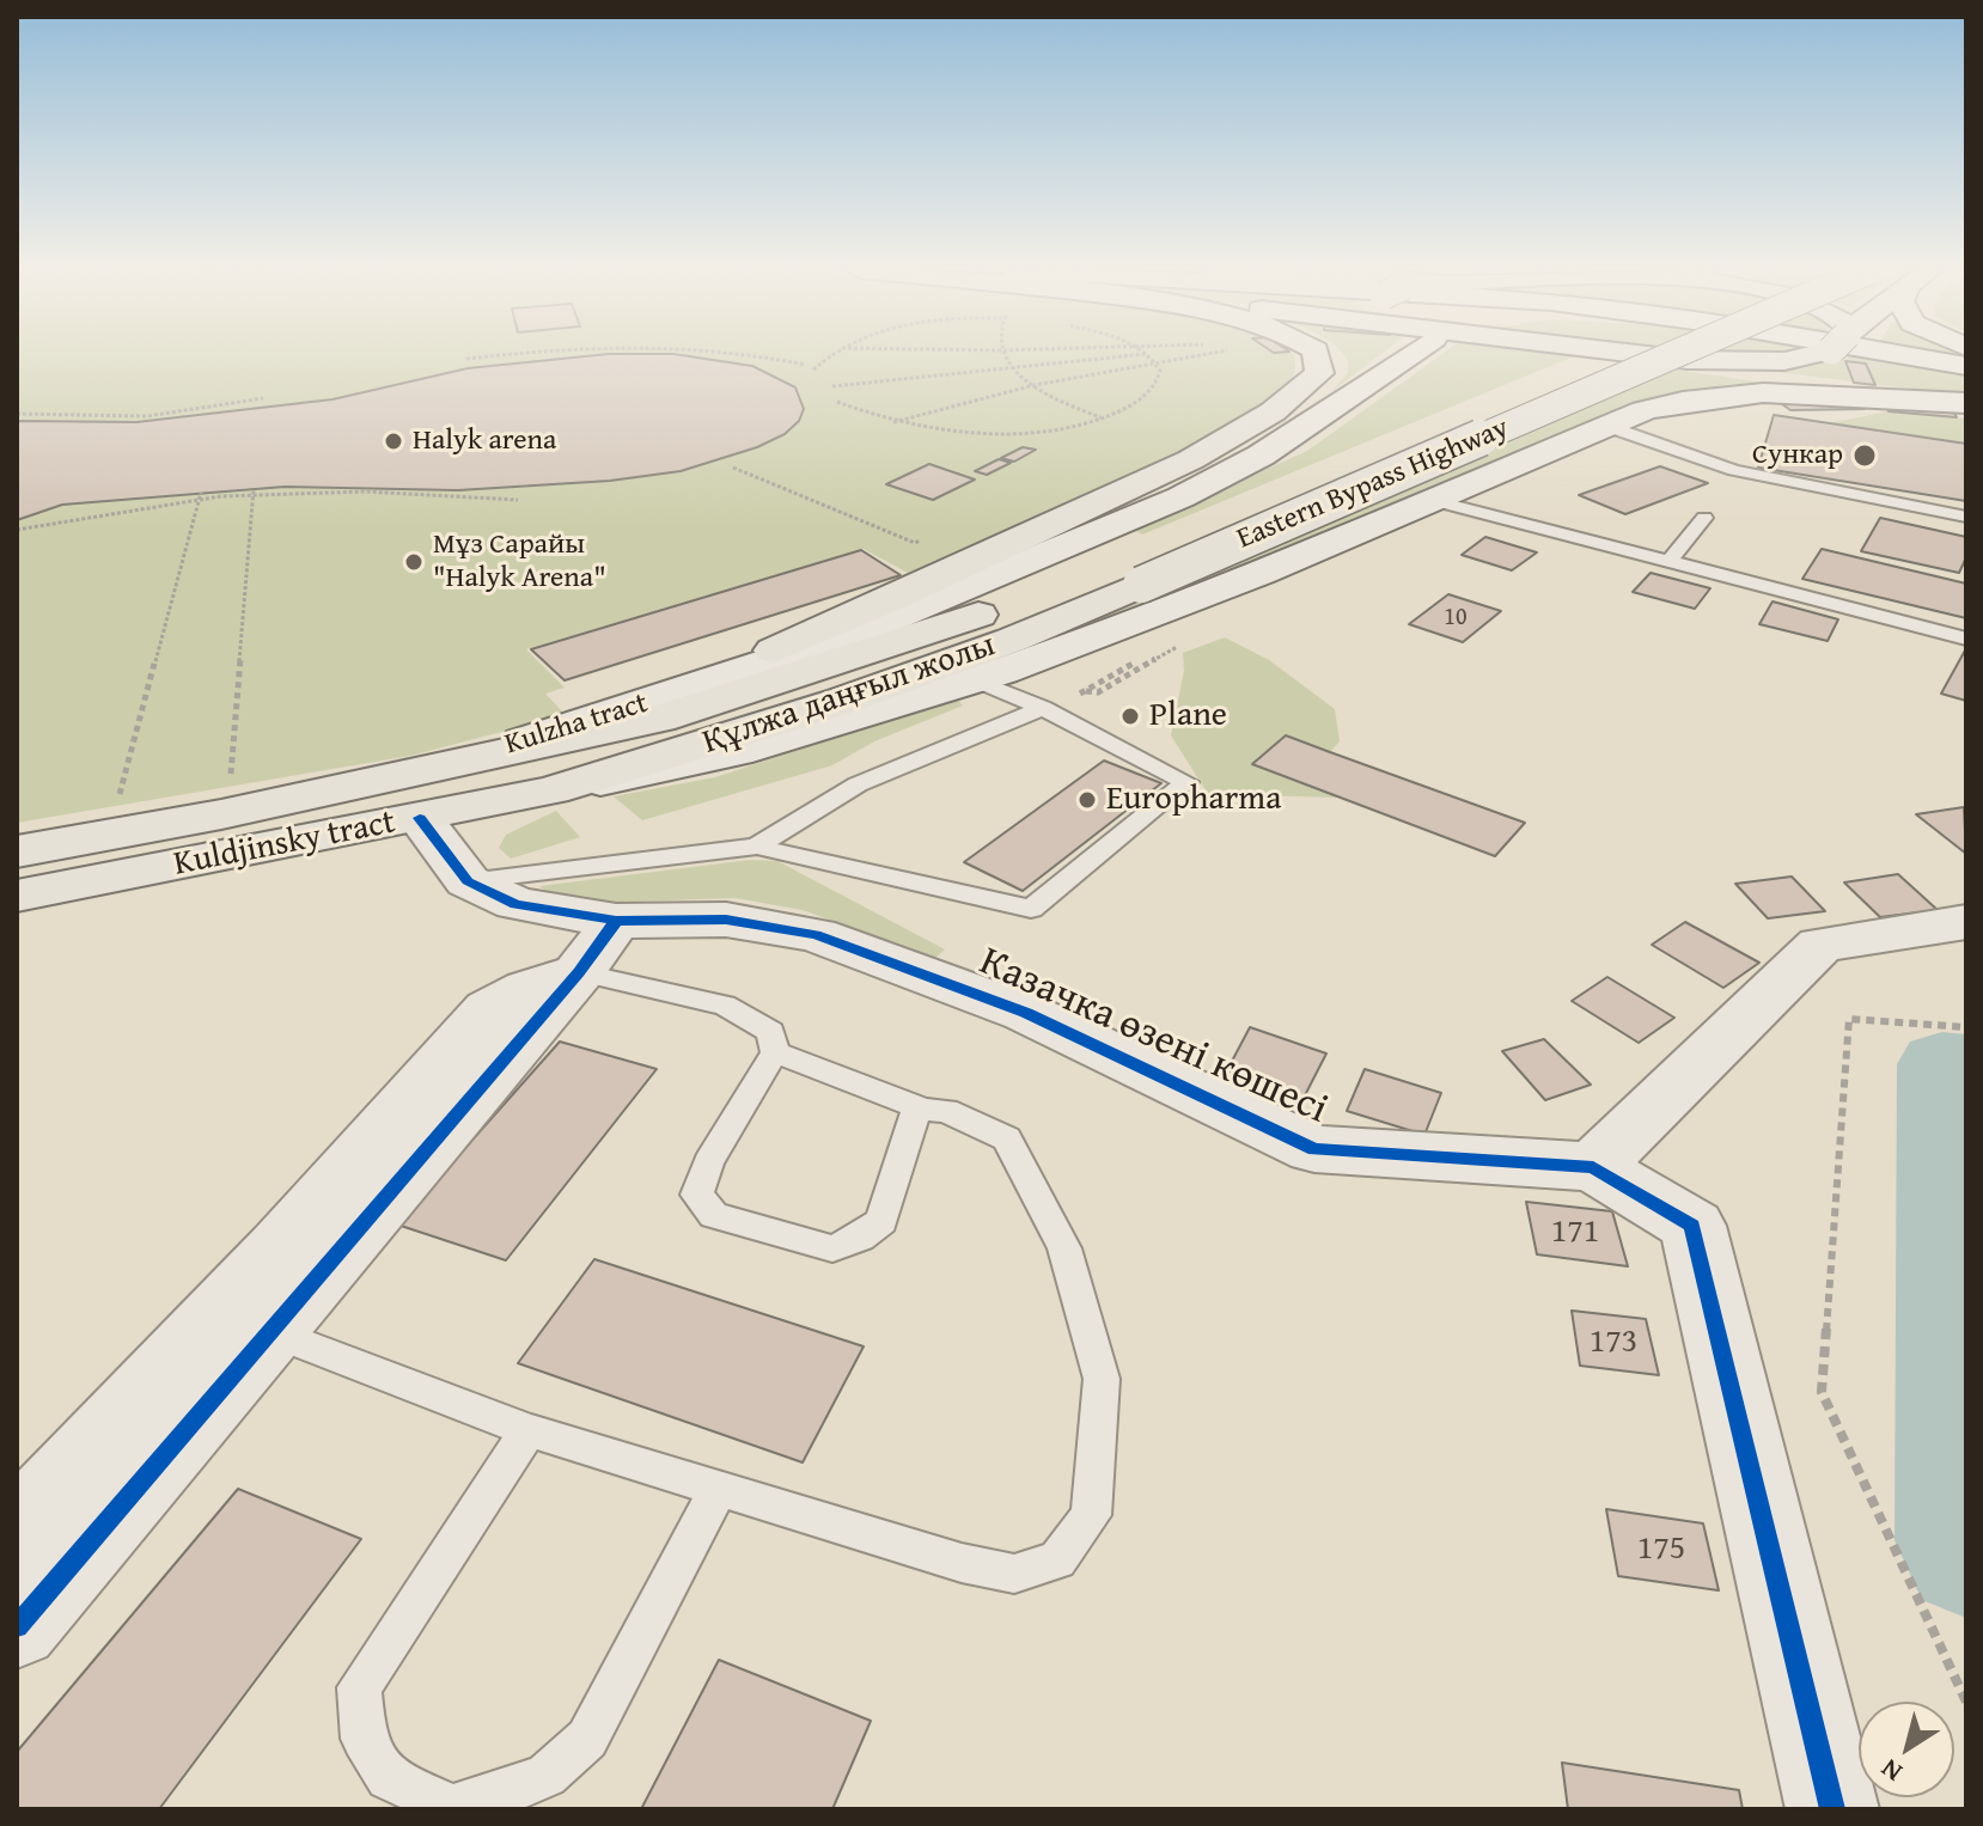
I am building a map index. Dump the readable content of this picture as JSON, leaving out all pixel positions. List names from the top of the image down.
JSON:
{
  "streets": {
    "main road": [
      "Eastern Bypass Highway",
      "Құлжа даңғыл жолы",
      "Kulzha tract",
      "Kuldjinsky tract",
      "Казачка өзені көшесі"
    ]
  },
  "crossings": [
    ["Eastern Bypass Highway", "Құлжа даңғыл жолы"],
    ["Eastern Bypass Highway", "Kulzha tract"],
    ["Құлжа даңғыл жолы", "Kulzha tract"],
    ["Құлжа даңғыл жолы", "Kuldjinsky tract"],
    ["Kulzha tract", "Kuldjinsky tract"],
    ["Kulzha tract", "Казачка өзені көшесі"],
    ["Kuldjinsky tract", "Казачка өзені көшесі"]
  ],
  "places": [
    "Halyk arena",
    "Сункар",
    "Мұз Сарайы \"Halyk Arena\"",
    "Plane",
    "Europharma"
  ],
  "house_numbers": [
    "10",
    "171",
    "173",
    "175"
  ],
  "north": "bottom left"
}
